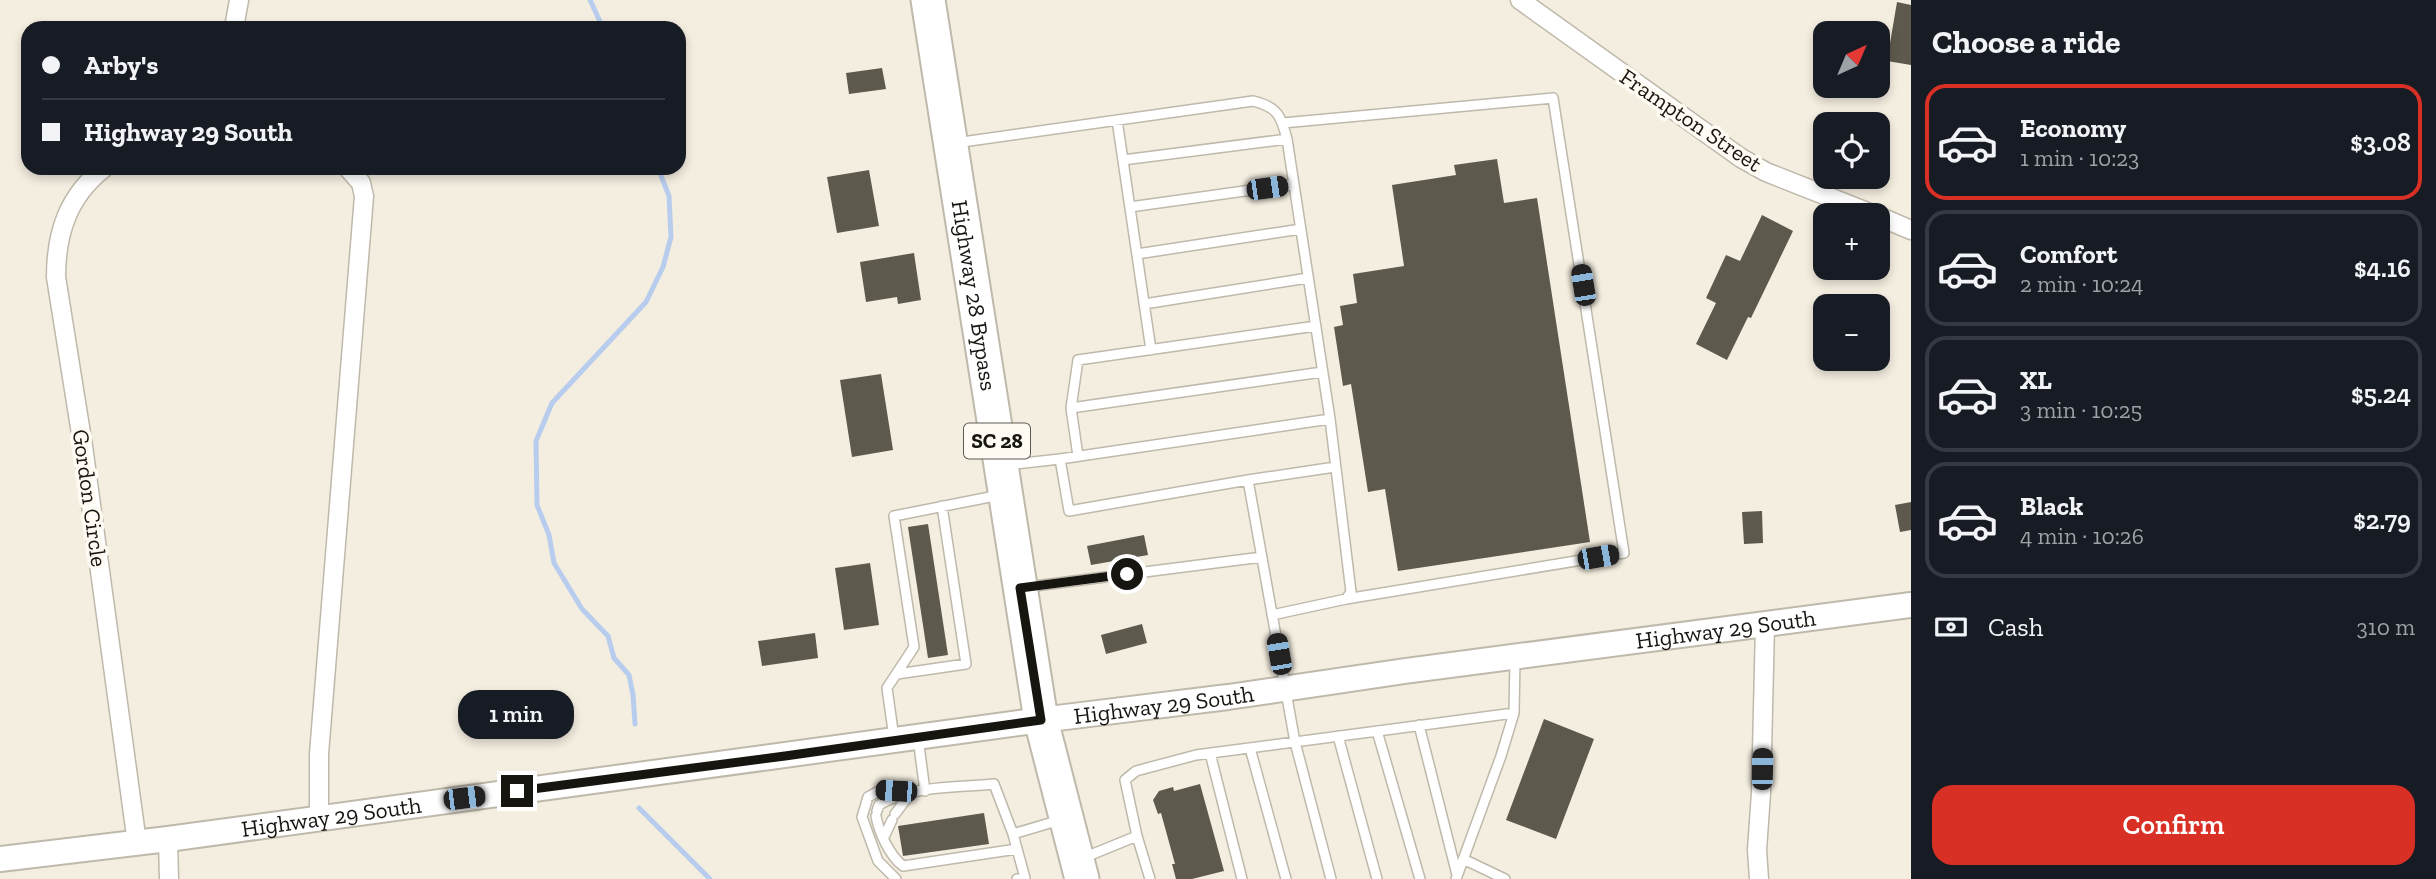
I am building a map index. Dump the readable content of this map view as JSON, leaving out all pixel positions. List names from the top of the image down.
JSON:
{
  "streets": {
    "highway": ["Highway 28 Bypass", "SC 28"],
    "main road": ["Highway 29 South"],
    "street": ["Frampton Street", "Gordon Circle"]
  },
  "crossings": [
    ["Highway 28 Bypass", "Highway 29 South"],
    ["Gordon Circle", "Highway 29 South"]
  ],
  "north": "top right",
  "page": {
    "heading": "Choose a ride",
    "map_buttons": ["+", "−"],
    "banner": ["Arby's", "Highway 29 South"],
    "list": [
      {
        "name": "Economy",
        "note": "1 min · 10:23",
        "value": "$3.08"
      },
      {
        "name": "Comfort",
        "note": "2 min · 10:24",
        "value": "$4.16"
      },
      {
        "name": "XL",
        "note": "3 min · 10:25",
        "value": "$5.24"
      },
      {
        "name": "Black",
        "note": "4 min · 10:26",
        "value": "$2.79"
      }
    ],
    "pay": ["Cash", "310 m"],
    "bubble": "1 min",
    "buttons": "Confirm"
  }
}
